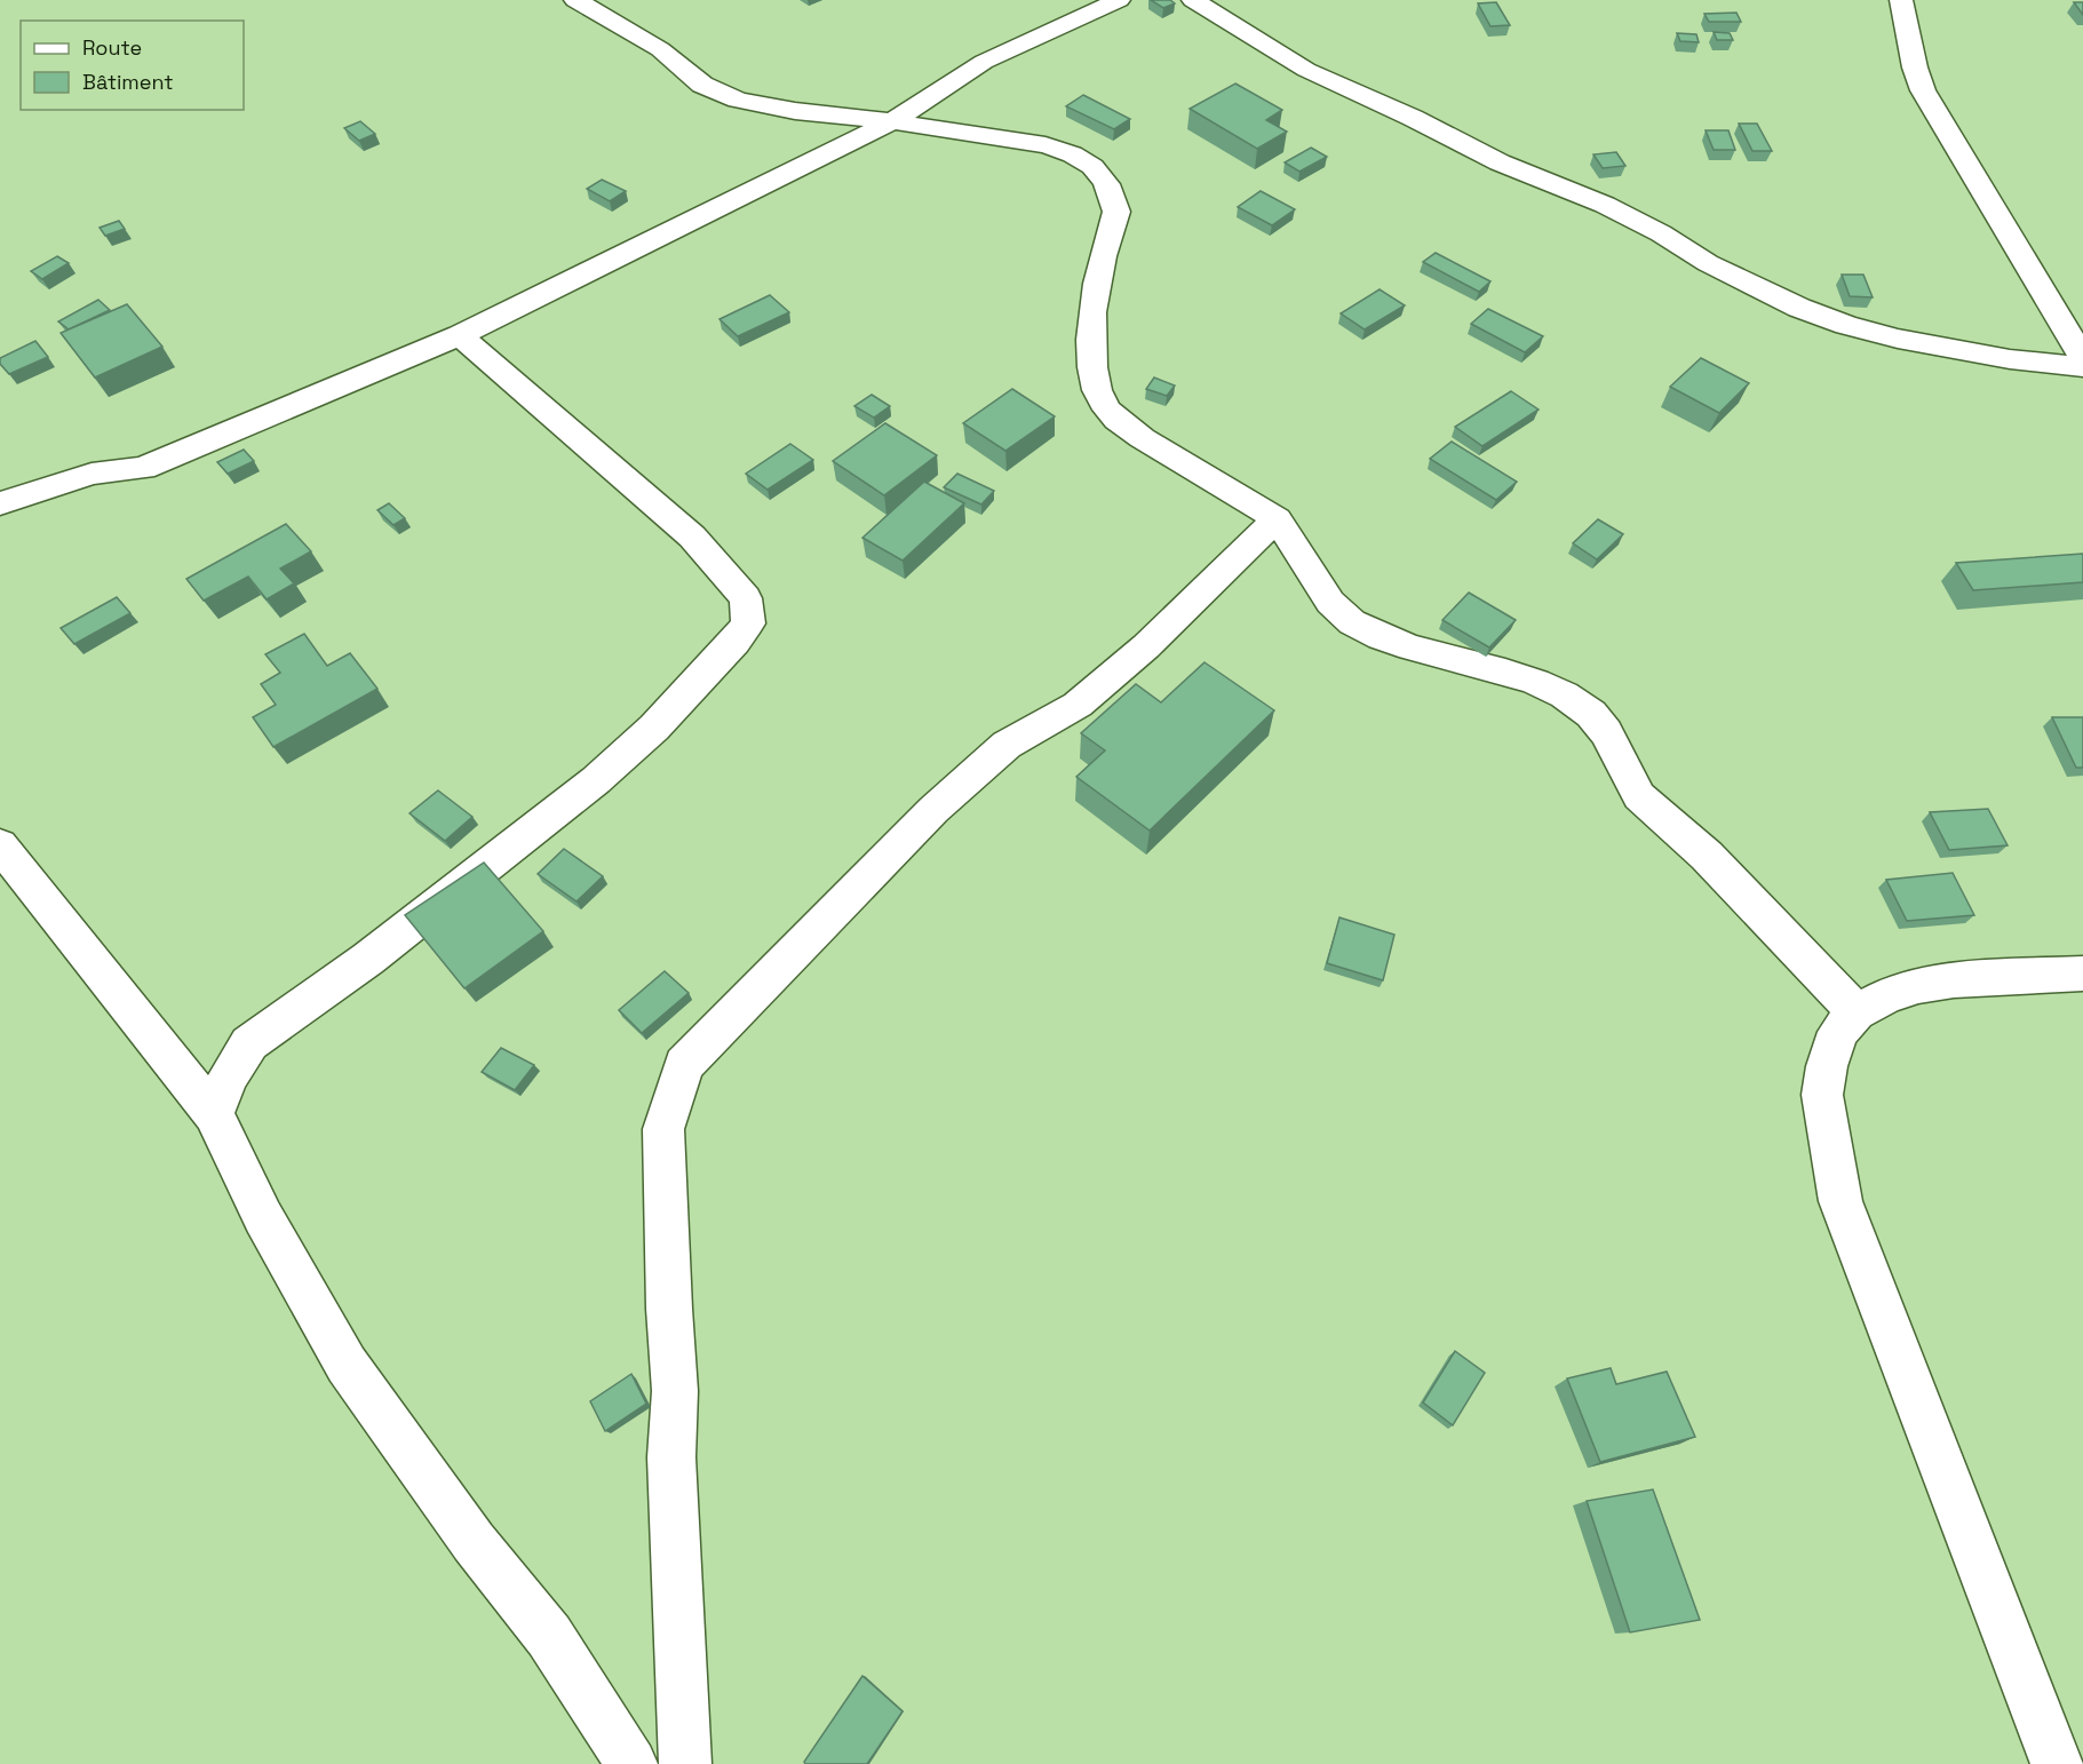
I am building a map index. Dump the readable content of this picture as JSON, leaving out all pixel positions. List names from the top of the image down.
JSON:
{
  "legend": ["Route", "Bâtiment"]
}
